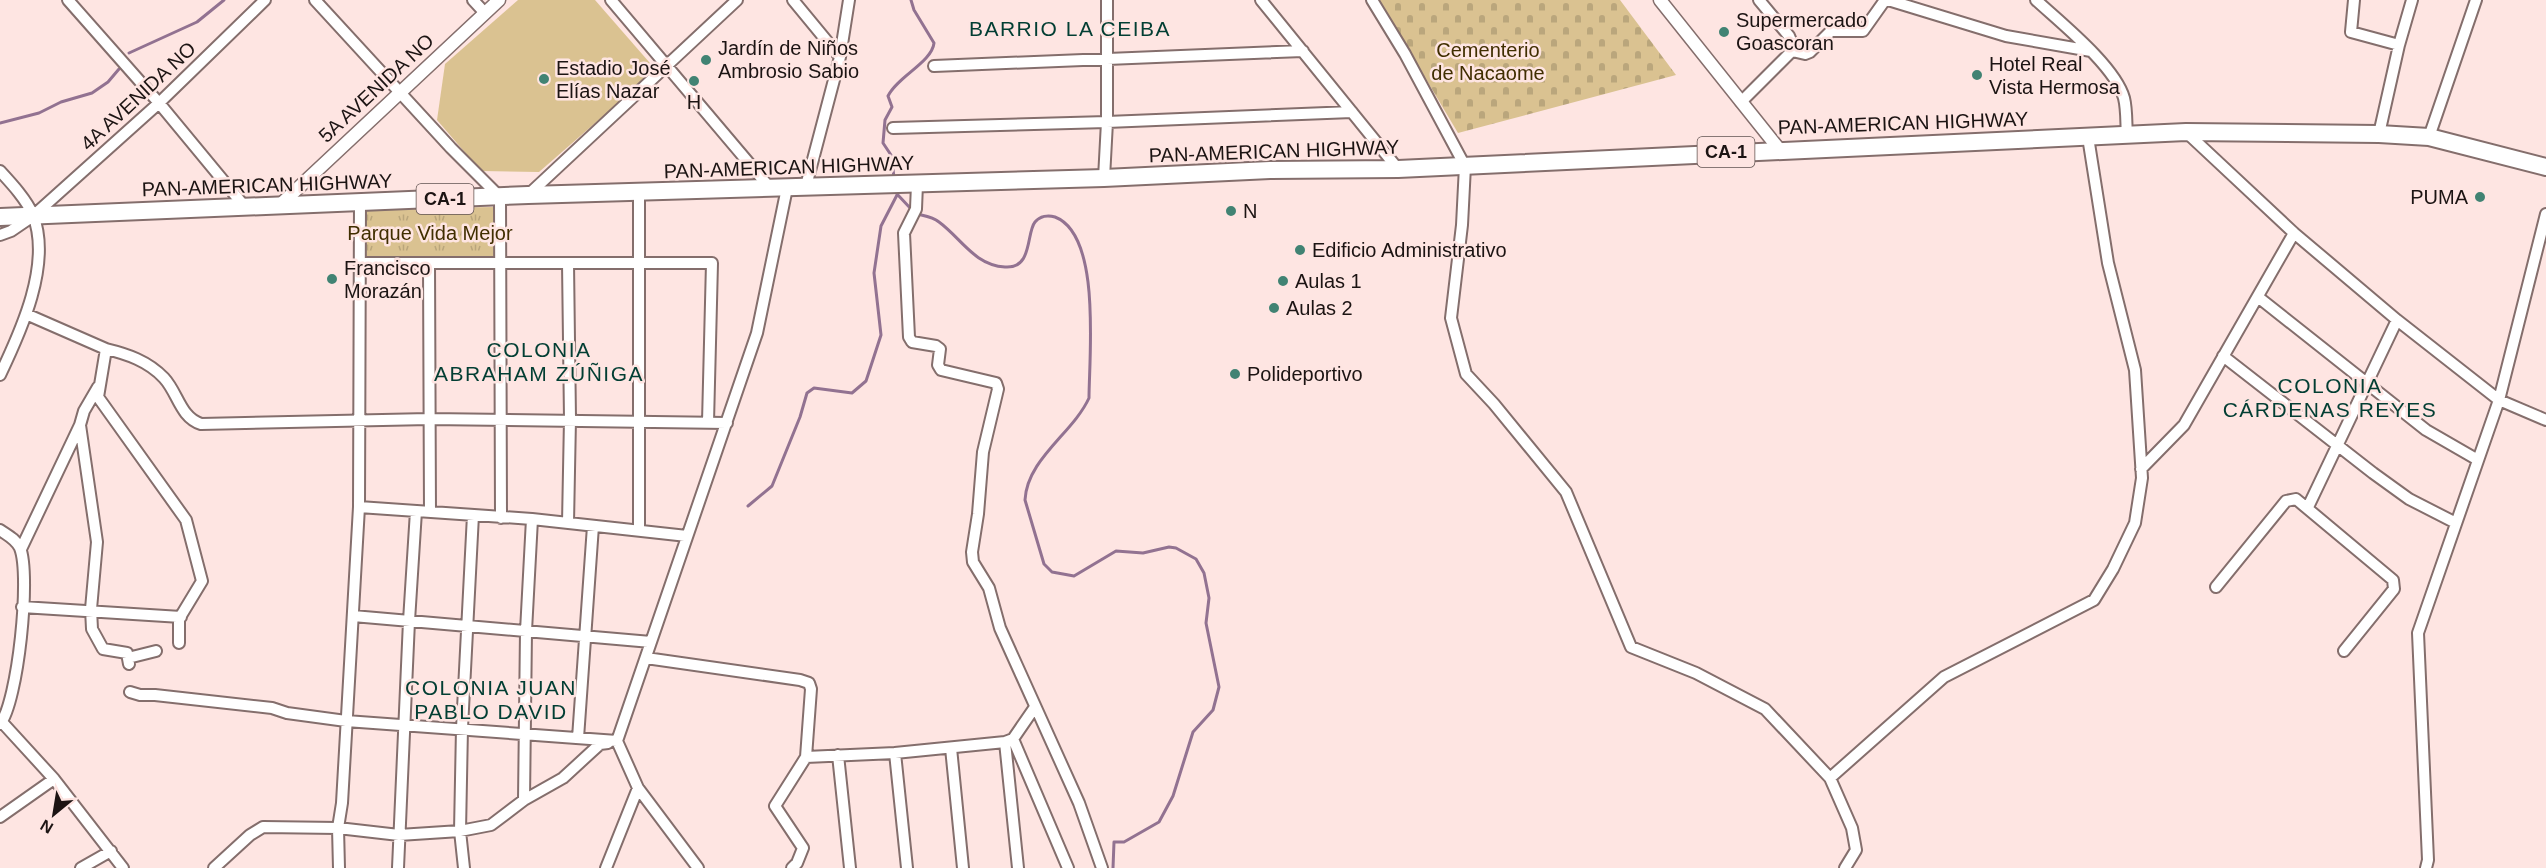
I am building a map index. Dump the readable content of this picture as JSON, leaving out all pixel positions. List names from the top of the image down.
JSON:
{
  "streets": {
    "highway": ["PAN-AMERICAN HIGHWAY", "CA-1"],
    "street": ["5A AVENIDA NO", "4A AVENIDA NO"]
  },
  "crossings": [
    ["5A AVENIDA NO", "PAN-AMERICAN HIGHWAY"],
    ["4A AVENIDA NO", "PAN-AMERICAN HIGHWAY"]
  ],
  "districts": [
    "BARRIO LA CEIBA",
    "COLONIA ABRAHAM ZÚÑIGA",
    "COLONIA CÁRDENAS REYES",
    "COLONIA JUAN PABLO DAVID"
  ],
  "parks": ["Cementerio de Nacaome", "Parque Vida Mejor"],
  "places": [
    "Supermercado Goascoran",
    "Jardín de Niños Ambrosio Sabio",
    "Hotel Real Vista Hermosa",
    "Estadio José Elías Nazar",
    "H",
    "PUMA",
    "N",
    "Edificio Administrativo",
    "Francisco Morazán",
    "Aulas 1",
    "Aulas 2",
    "Polideportivo"
  ],
  "north": "bottom left"
}
